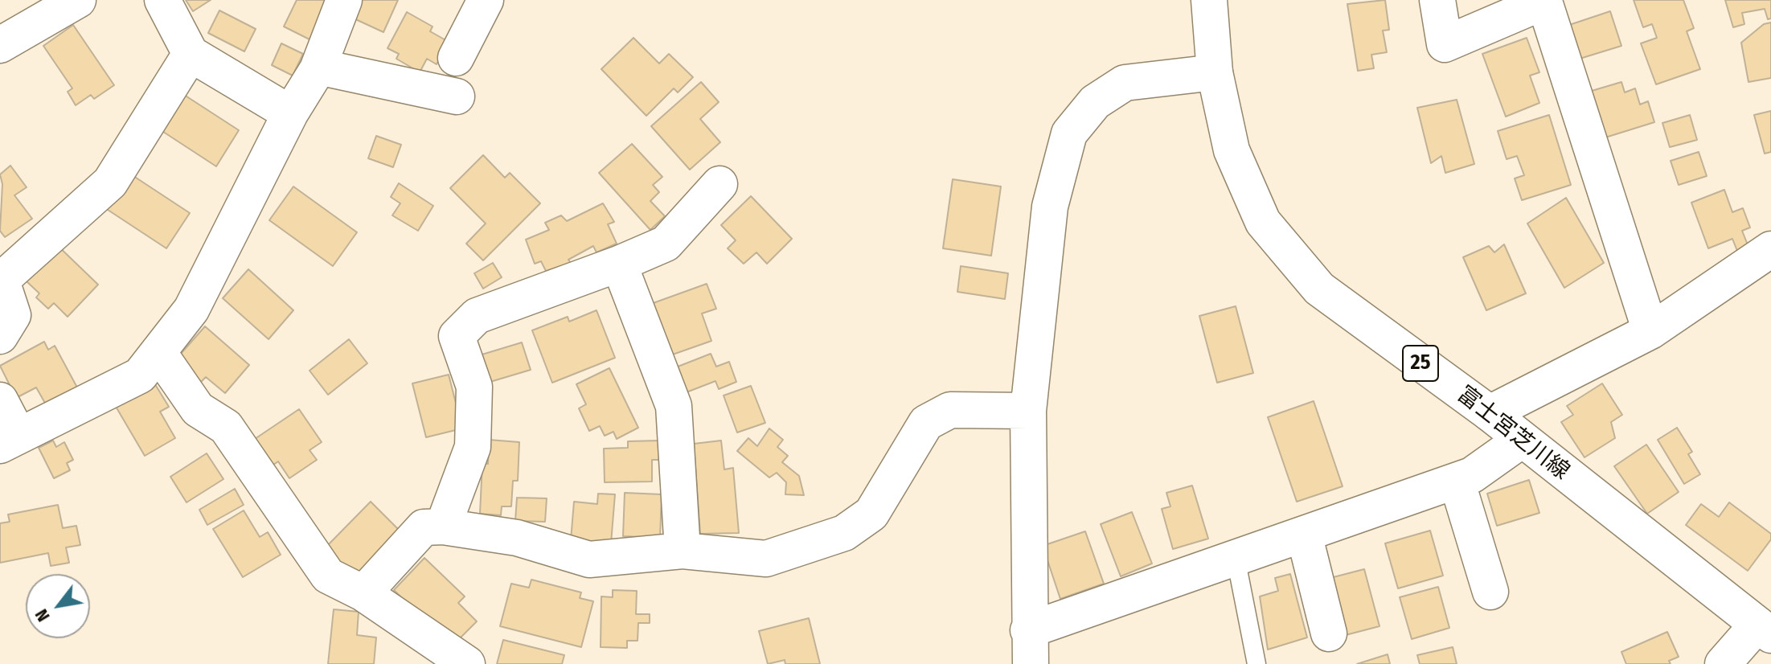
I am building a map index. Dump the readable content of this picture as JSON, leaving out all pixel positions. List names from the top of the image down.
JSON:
{
  "streets": {
    "street": ["25", "富士宮芝川線"]
  },
  "north": "bottom left"
}
